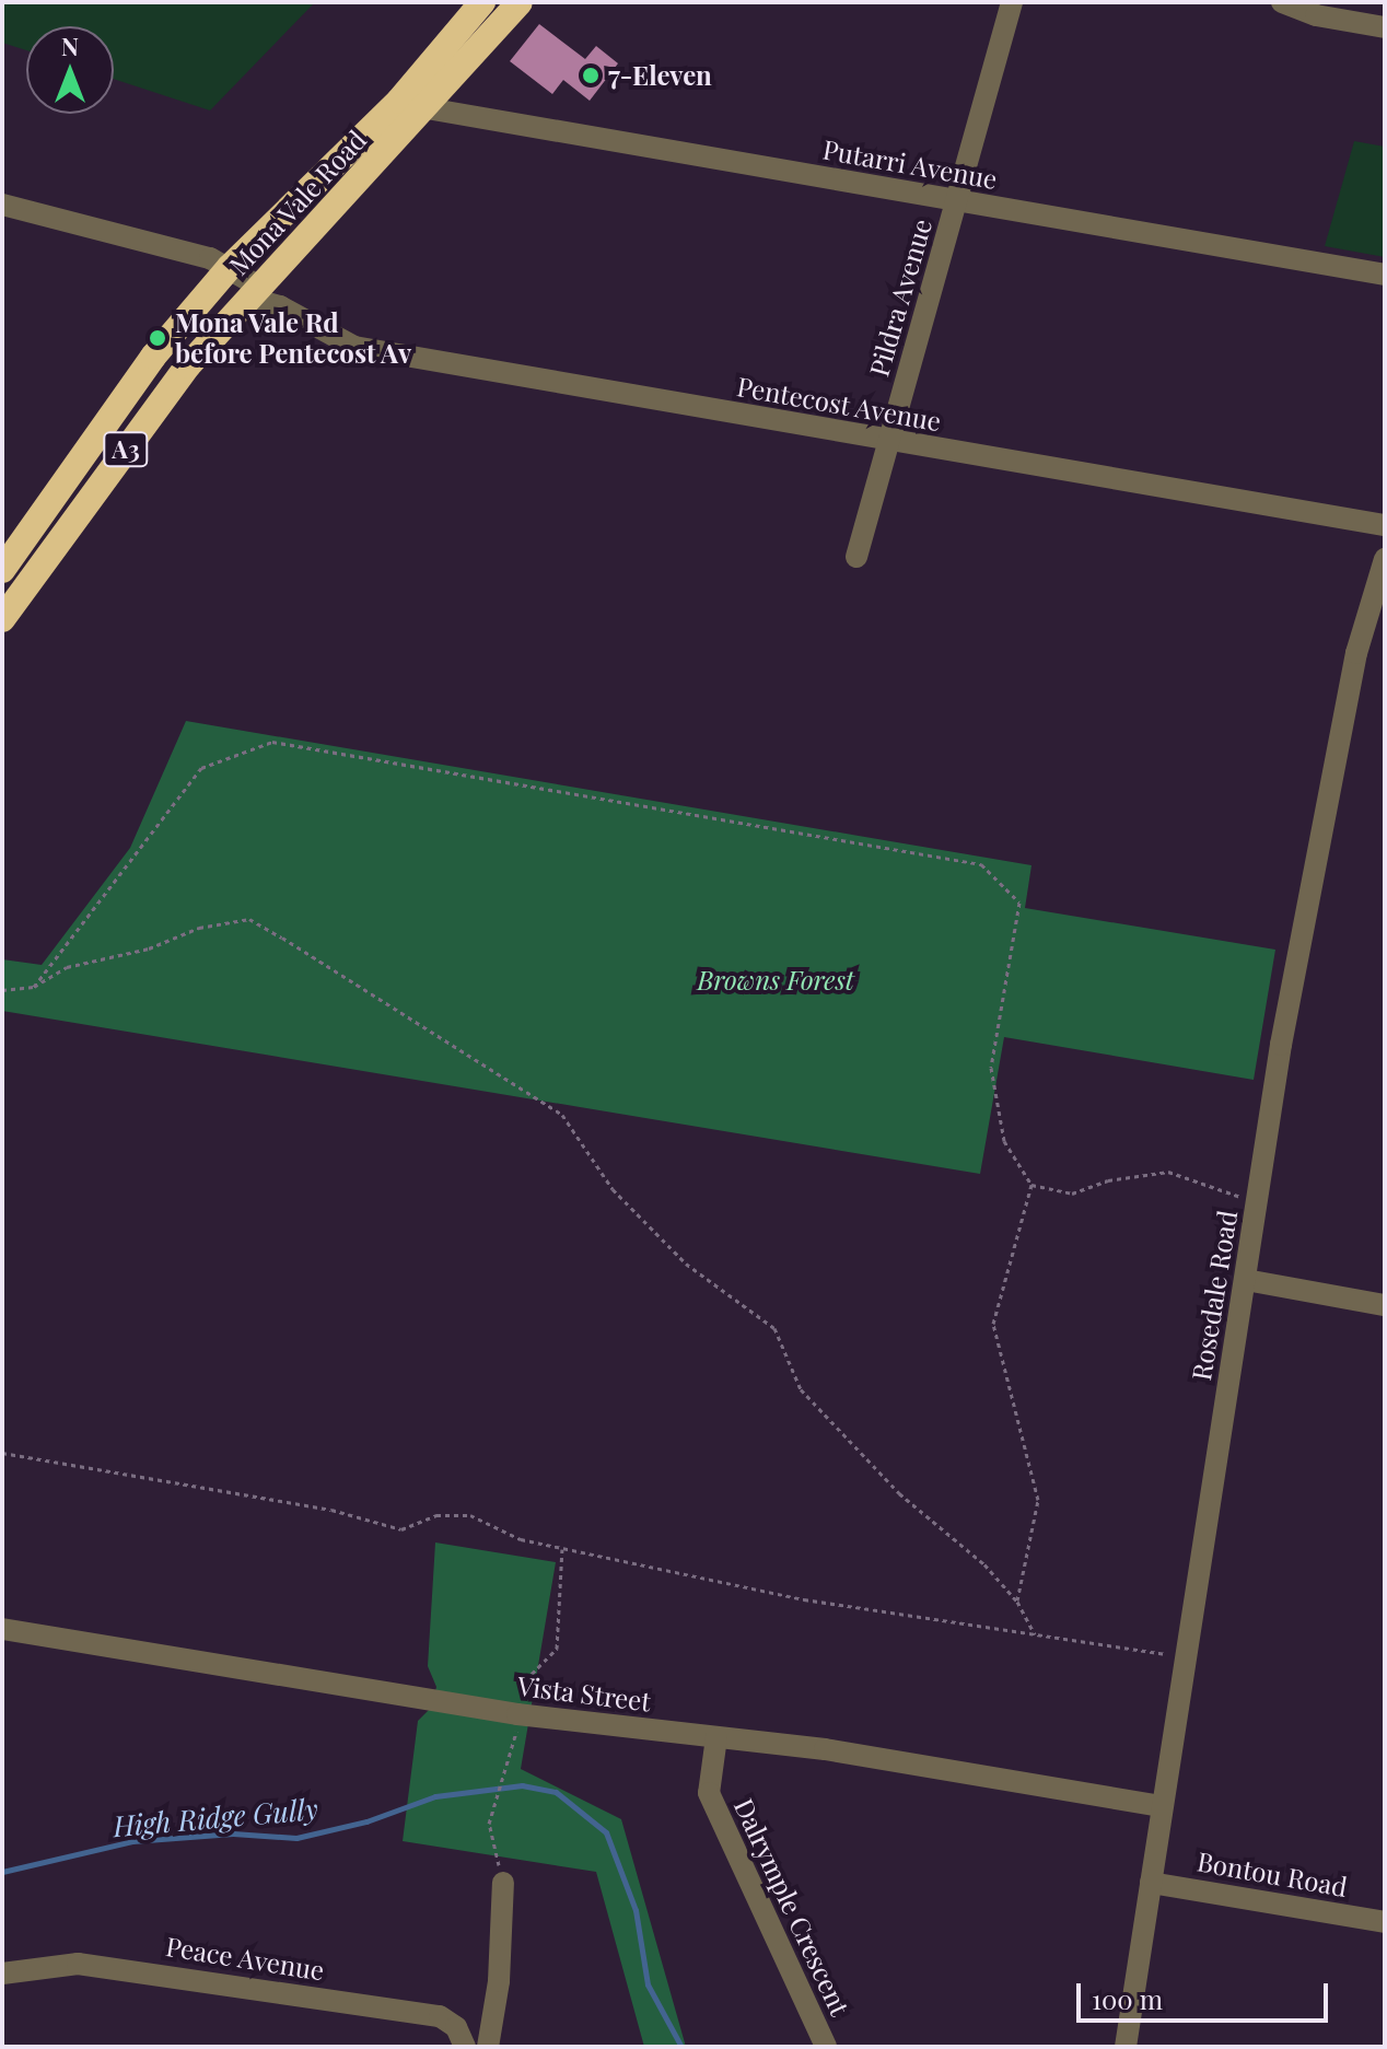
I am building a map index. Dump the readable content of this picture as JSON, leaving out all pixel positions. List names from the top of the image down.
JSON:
{
  "streets": {
    "highway": ["Mona Vale Road", "A3"],
    "street": [
      "Putarri Avenue",
      "Pildra Avenue",
      "Pentecost Avenue",
      "Rosedale Road",
      "Vista Street",
      "Bontou Road",
      "Dalrymple Crescent",
      "Peace Avenue"
    ]
  },
  "crossings": [
    ["Putarri Avenue", "Mona Vale Road"],
    ["Putarri Avenue", "Pildra Avenue"],
    ["Mona Vale Road", "Pentecost Avenue"],
    ["Pildra Avenue", "Pentecost Avenue"],
    ["Rosedale Road", "Vista Street"],
    ["Rosedale Road", "Bontou Road"],
    ["Vista Street", "Dalrymple Crescent"]
  ],
  "water": ["High Ridge Gully"],
  "parks": ["Browns Forest"],
  "places": ["7-Eleven", "Mona Vale Rd before Pentecost Av"],
  "scale_bar": "100 m",
  "north": "top"
}
